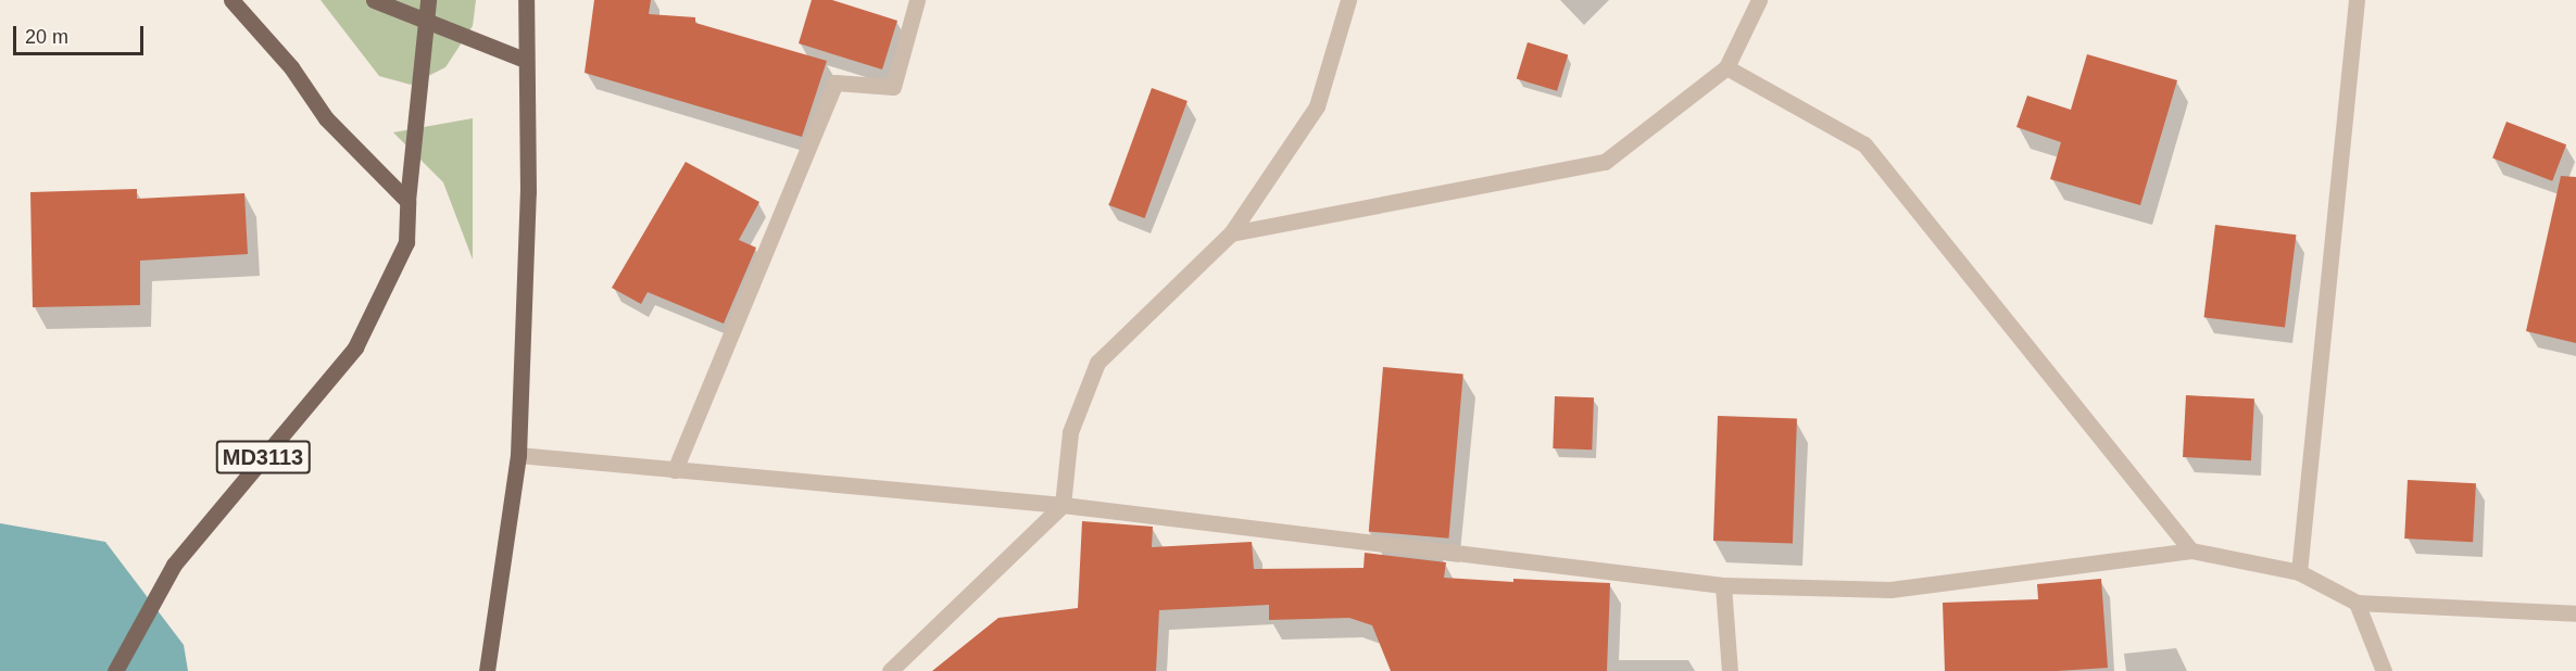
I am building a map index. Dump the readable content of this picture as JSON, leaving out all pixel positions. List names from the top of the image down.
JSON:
{
  "streets": {
    "main road": ["MD3113"]
  },
  "scale_bar": "20 m"
}
